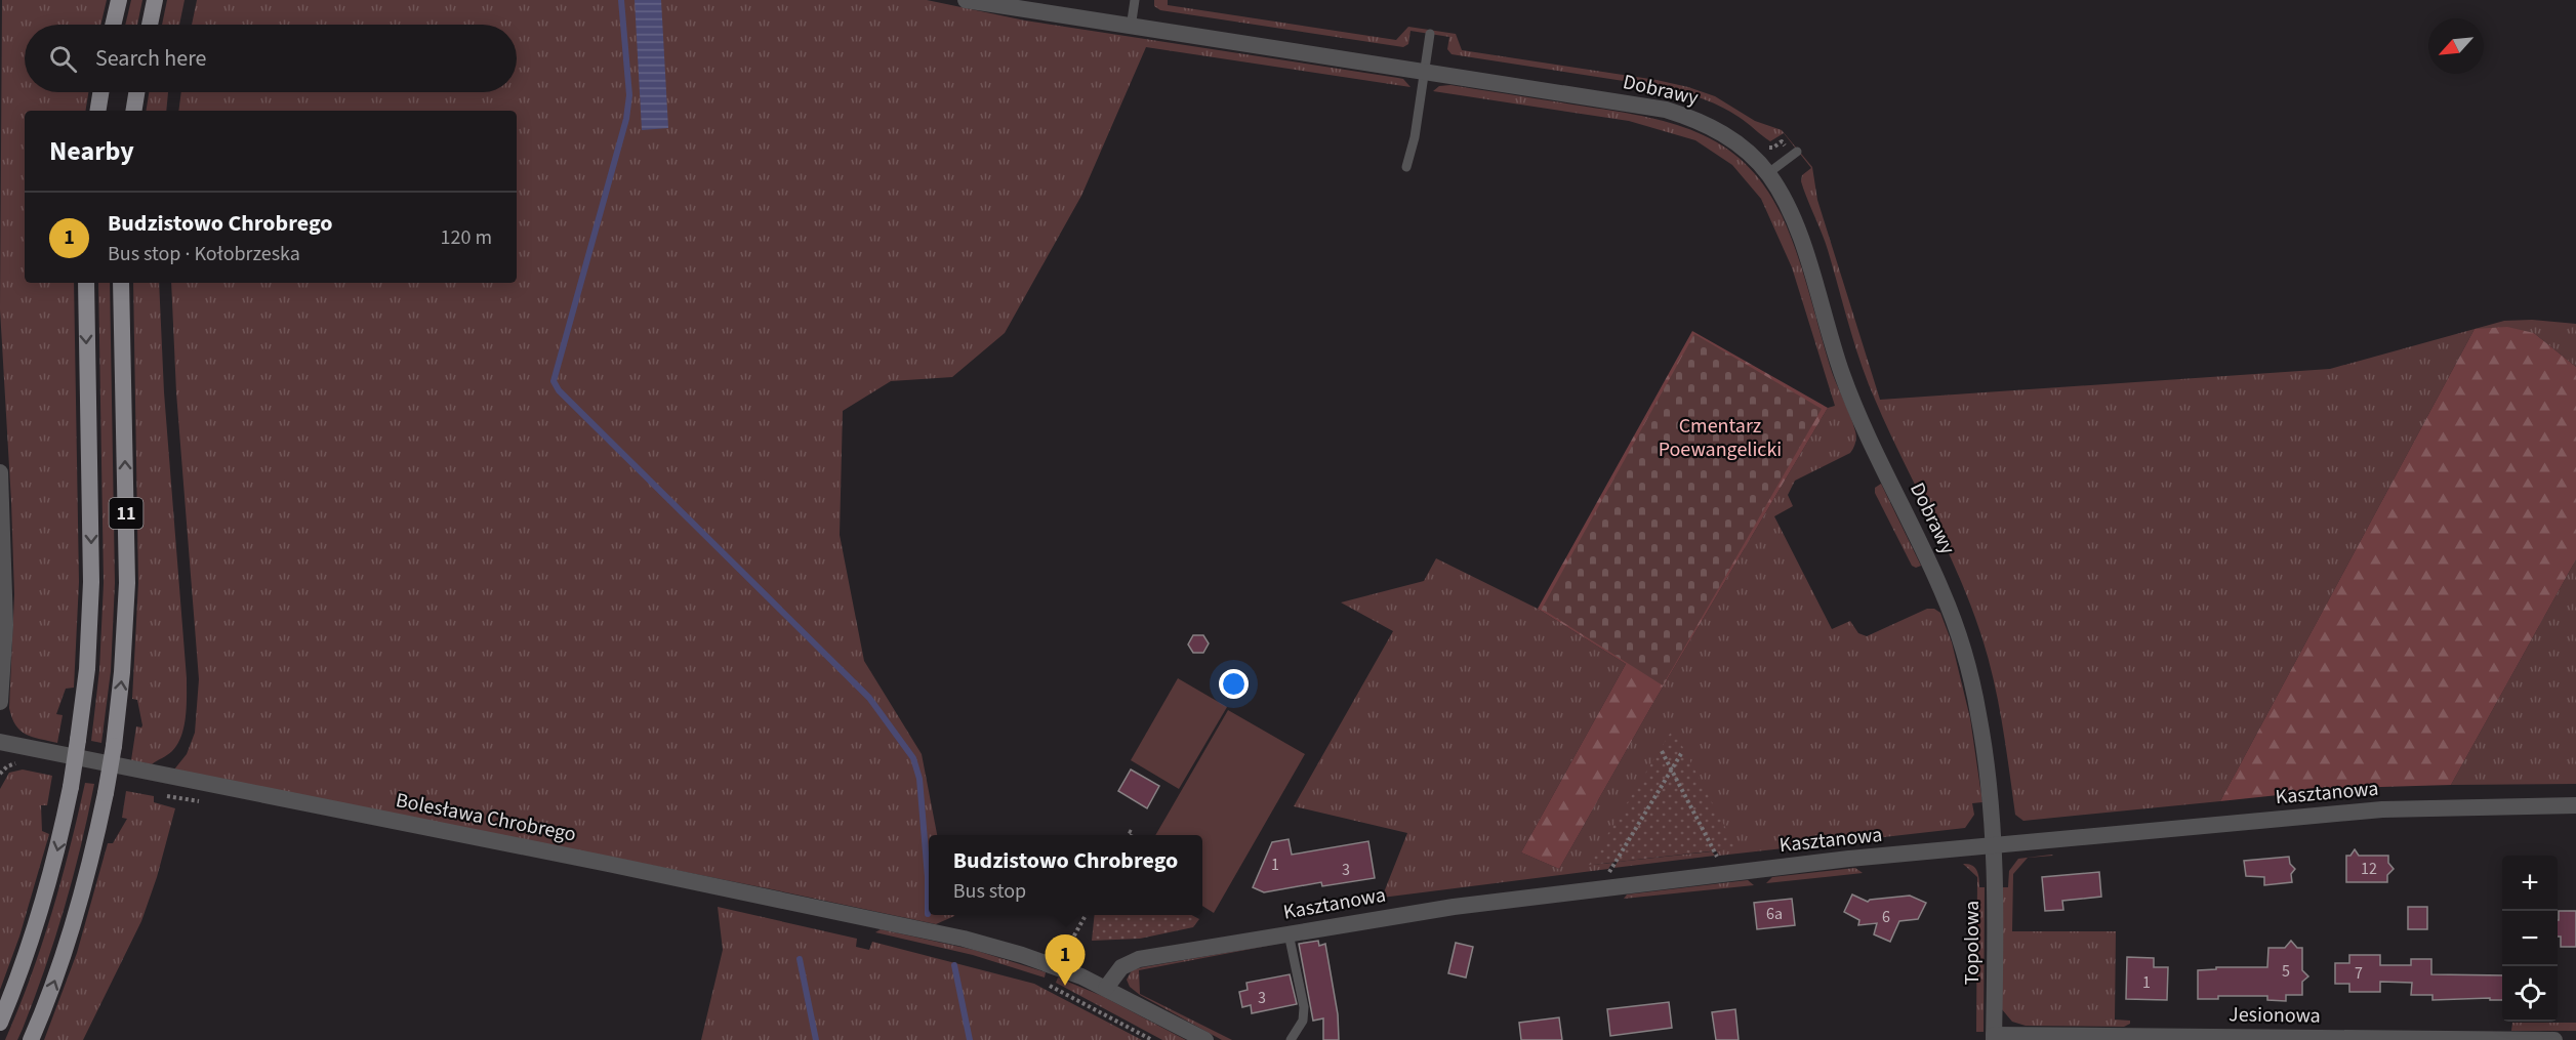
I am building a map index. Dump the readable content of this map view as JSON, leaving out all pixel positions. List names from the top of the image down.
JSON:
{
  "streets": {
    "main road": ["11"],
    "street": [
      "Dobrawy",
      "Kasztanowa",
      "Bolesława Chrobrego",
      "Topolowa",
      "Jesionowa"
    ]
  },
  "crossings": [
    ["Dobrawy", "Kasztanowa"],
    ["Dobrawy", "Topolowa"],
    ["Kasztanowa", "Bolesława Chrobrego"],
    ["Kasztanowa", "Topolowa"],
    ["Topolowa", "Jesionowa"]
  ],
  "parks": ["Cmentarz Poewangelicki"],
  "house_numbers": [
    "1",
    "12",
    "3",
    "6a",
    "6",
    "5",
    "7",
    "1",
    "3"
  ],
  "north": "bottom left",
  "page": {
    "search": "Search here",
    "heading": "Nearby",
    "list": [
      {
        "mark": "1",
        "name": "Budzistowo Chrobrego",
        "note": "Bus stop · Kołobrzeska",
        "value": "120 m"
      }
    ],
    "popup": ["Budzistowo Chrobrego", "Bus stop"],
    "map_buttons": ["+", "−"],
    "pins": "1"
  }
}
